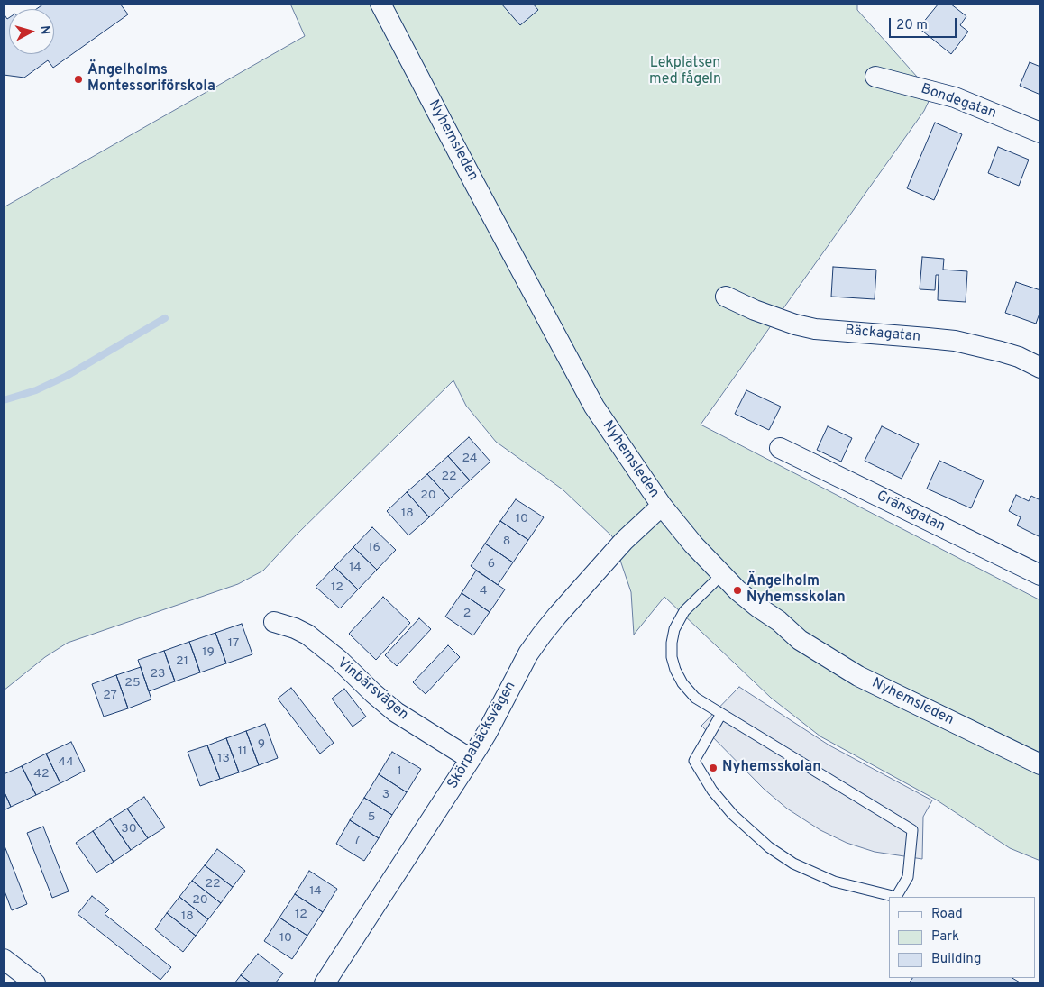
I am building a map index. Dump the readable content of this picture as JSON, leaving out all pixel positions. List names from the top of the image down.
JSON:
{
  "streets": {
    "street": [
      "Bondegatan",
      "Nyhemsleden",
      "Bäckagatan",
      "Gränsgatan",
      "Vinbärsvägen",
      "Skörpabäcksvägen"
    ]
  },
  "crossings": [
    ["Nyhemsleden", "Skörpabäcksvägen"],
    ["Vinbärsvägen", "Skörpabäcksvägen"]
  ],
  "parks": ["Lekplatsen med fågeln"],
  "places": ["Ängelholms Montessoriförskola", "Ängelholm Nyhemsskolan", "Nyhemsskolan"],
  "house_numbers": [
    "24",
    "22",
    "20",
    "18",
    "10",
    "8",
    "16",
    "6",
    "14",
    "12",
    "4",
    "2",
    "17",
    "19",
    "21",
    "23",
    "25",
    "27",
    "9",
    "11",
    "13",
    "44",
    "1",
    "42",
    "3",
    "5",
    "30",
    "7",
    "22",
    "14",
    "20",
    "12",
    "18",
    "10"
  ],
  "legend": ["Road", "Park", "Building"],
  "scale_bar": "20 m",
  "north": "right"
}
